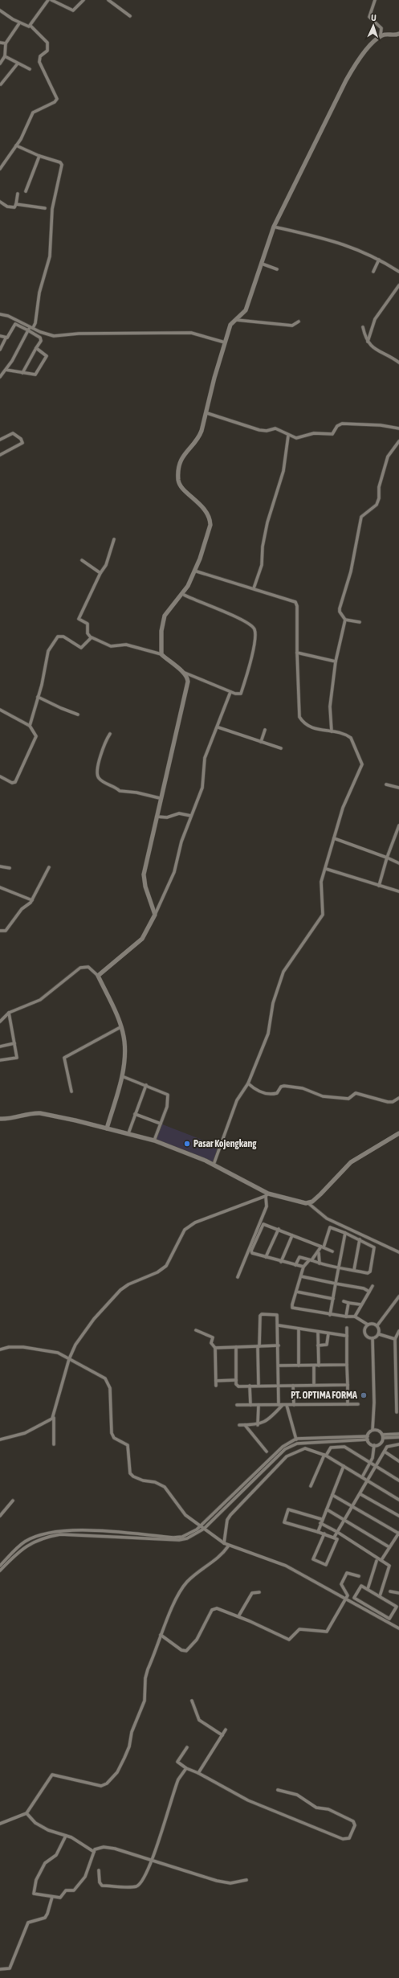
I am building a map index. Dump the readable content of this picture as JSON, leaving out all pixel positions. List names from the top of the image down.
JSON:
{
  "places": ["Pasar Kojengkang", "PT. OPTIMA FORMA"],
  "north": "top"
}
